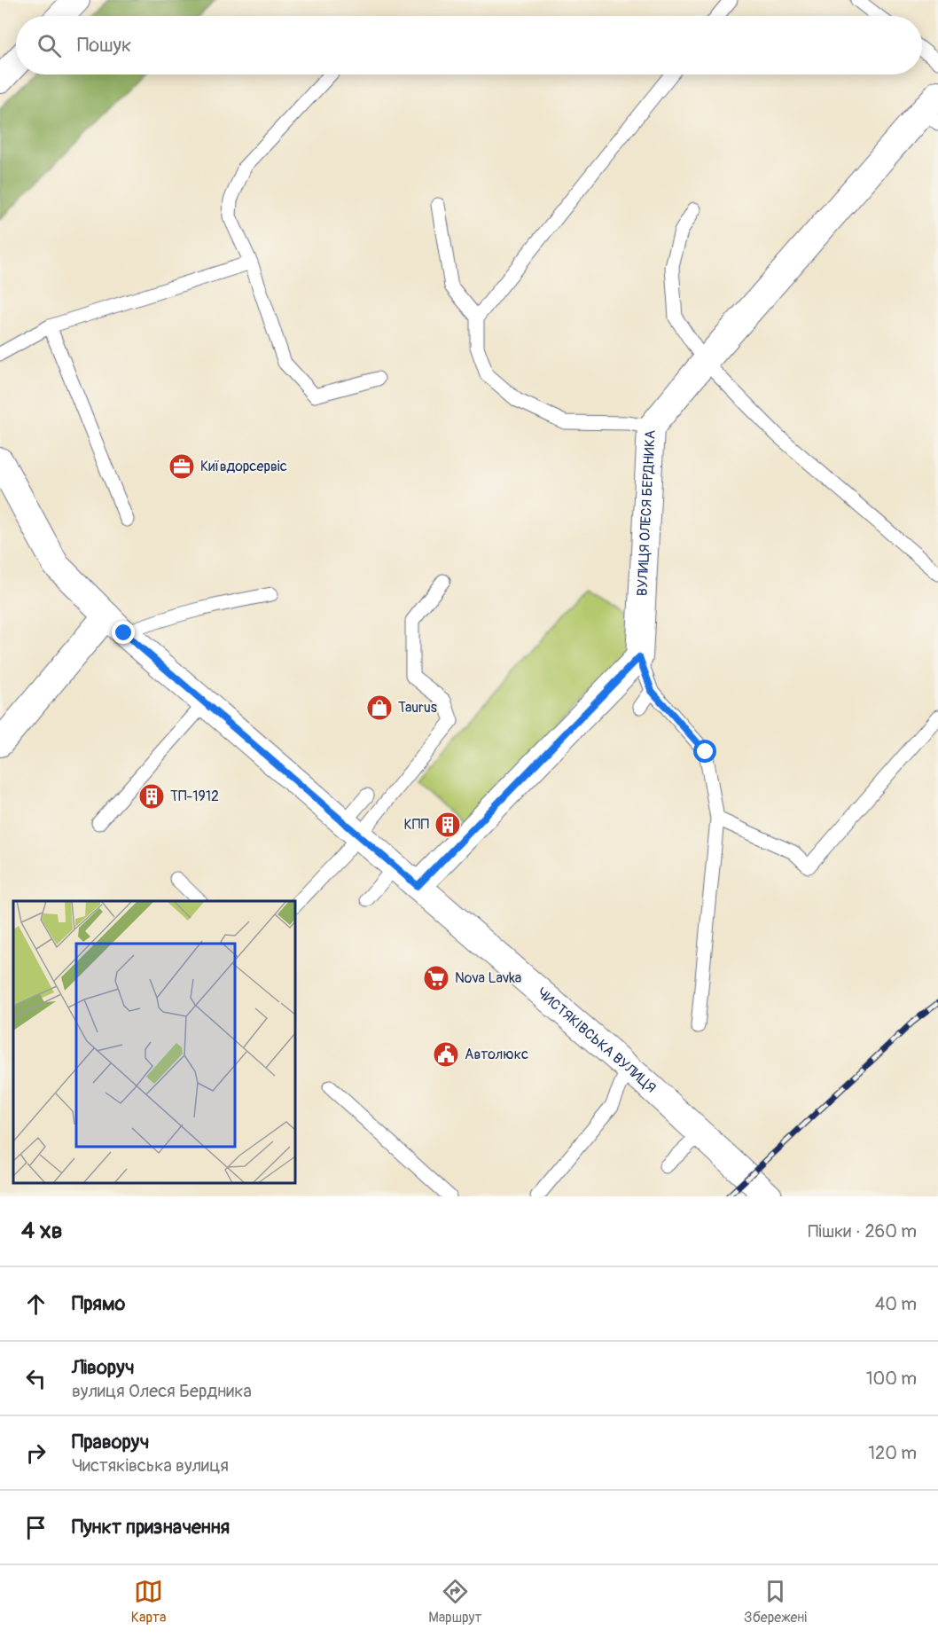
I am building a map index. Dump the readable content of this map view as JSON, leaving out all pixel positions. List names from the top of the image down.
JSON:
{
  "streets": {
    "street": ["ВУЛИЦЯ ОЛЕСЯ БЕРДНИКА", "ЧИСТЯКІВСЬКА ВУЛИЦЯ"]
  },
  "places": {
    "office": ["Київдорсервіс"],
    "shop": ["Taurus"],
    "building": ["ТП-1912", "КПП"],
    "supermarket": ["Nova Lavka"],
    "public building": ["Автолюкс"]
  },
  "page": {
    "search": "Пошук",
    "heading": ["4 хв", "Пішки · 260 m"],
    "list": [
      ["Прямо", "40 m"],
      ["Ліворуч", "вулиця Олеся Бердника", "100 m"],
      ["Праворуч", "Чистяківська вулиця", "120 m"],
      "Пункт призначення"
    ],
    "nav": ["Карта", "Маршрут", "Збережені"]
  }
}
